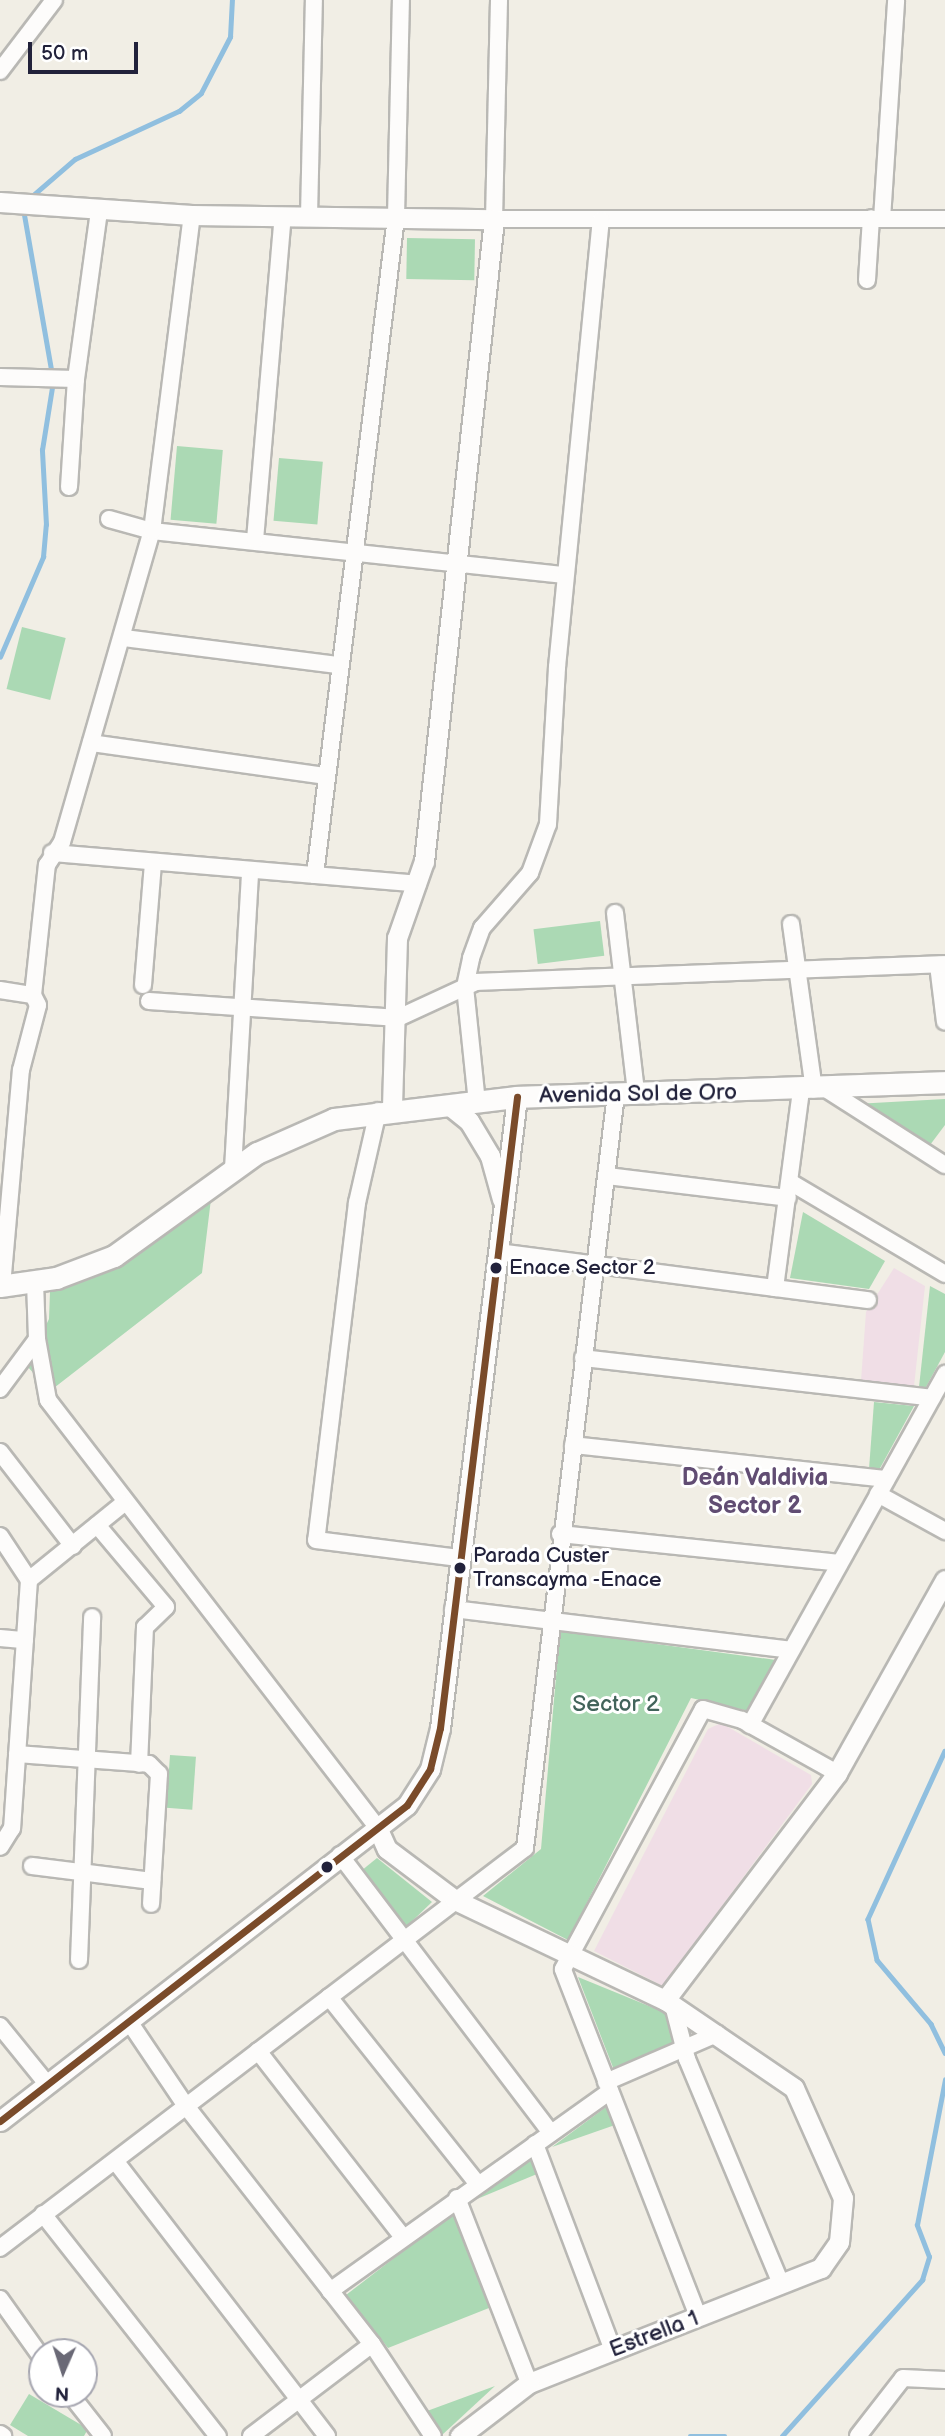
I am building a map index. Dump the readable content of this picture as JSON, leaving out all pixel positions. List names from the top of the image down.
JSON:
{
  "streets": {
    "main road": ["Avenida Sol de Oro"],
    "street": ["Estrella 1"]
  },
  "districts": ["Deán Valdivia Sector 2"],
  "parks": ["Sector 2"],
  "places": ["Enace Sector 2", "Parada Custer Transcayma -Enace"],
  "scale_bar": "50 m",
  "north": "bottom"
}
